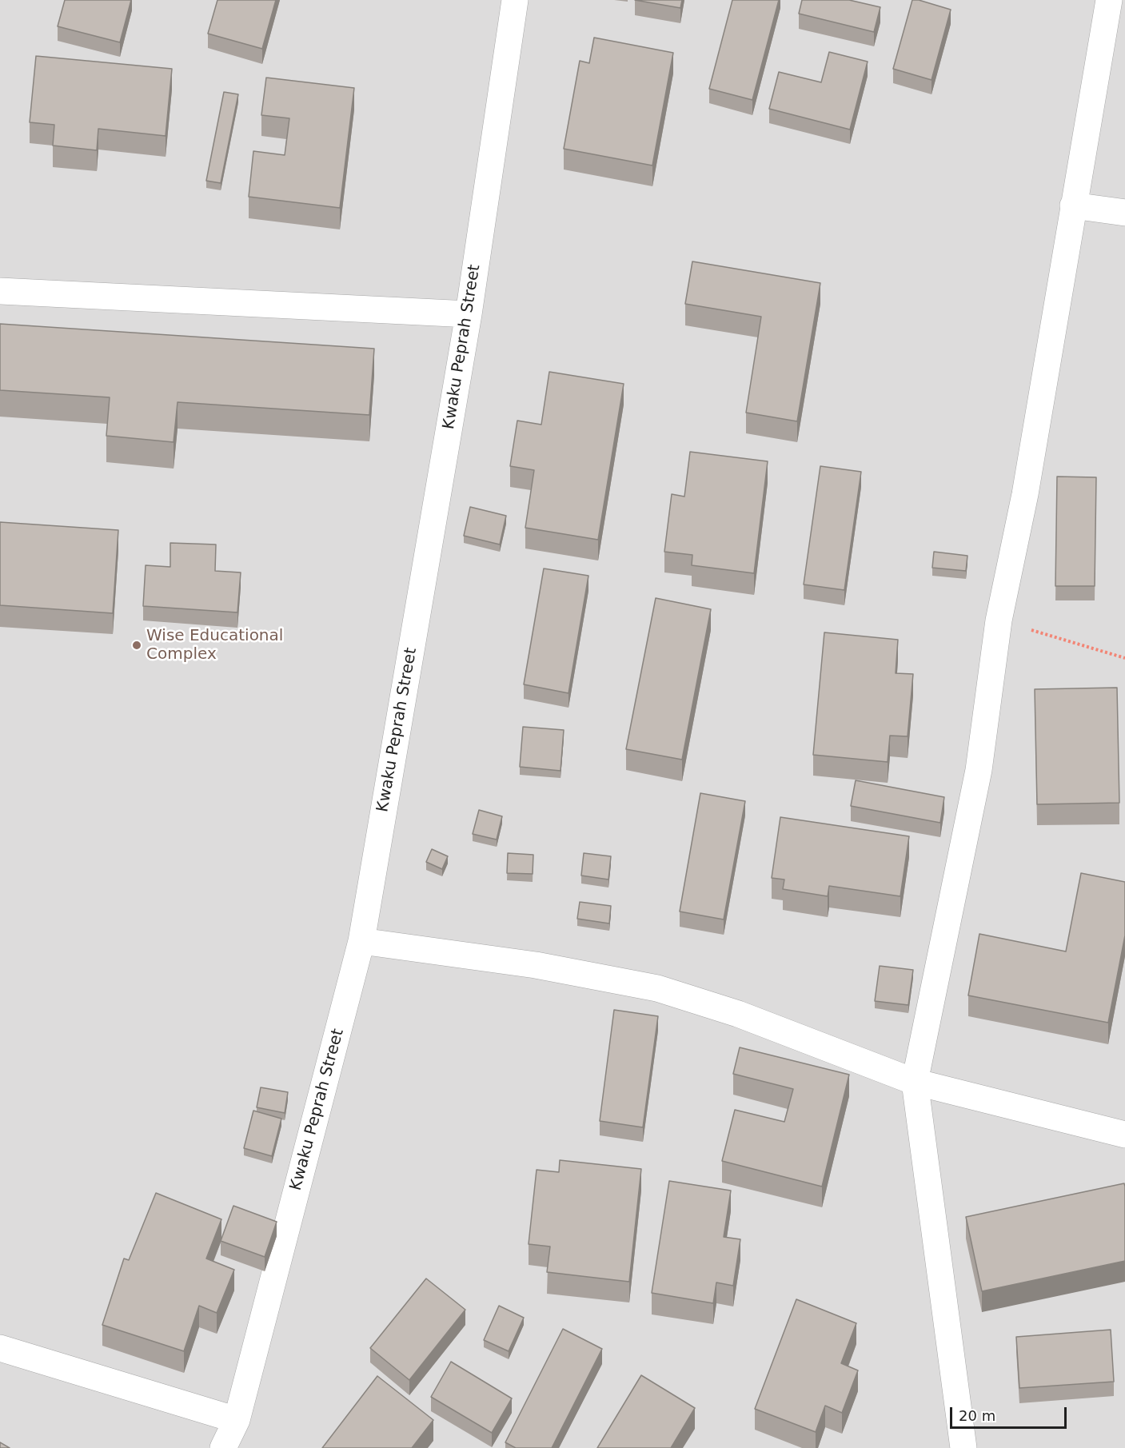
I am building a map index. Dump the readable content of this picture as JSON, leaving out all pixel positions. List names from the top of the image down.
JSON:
{
  "streets": {
    "street": ["Kwaku Peprah Street"]
  },
  "places": ["Wise Educational Complex"],
  "scale_bar": "20 m"
}
